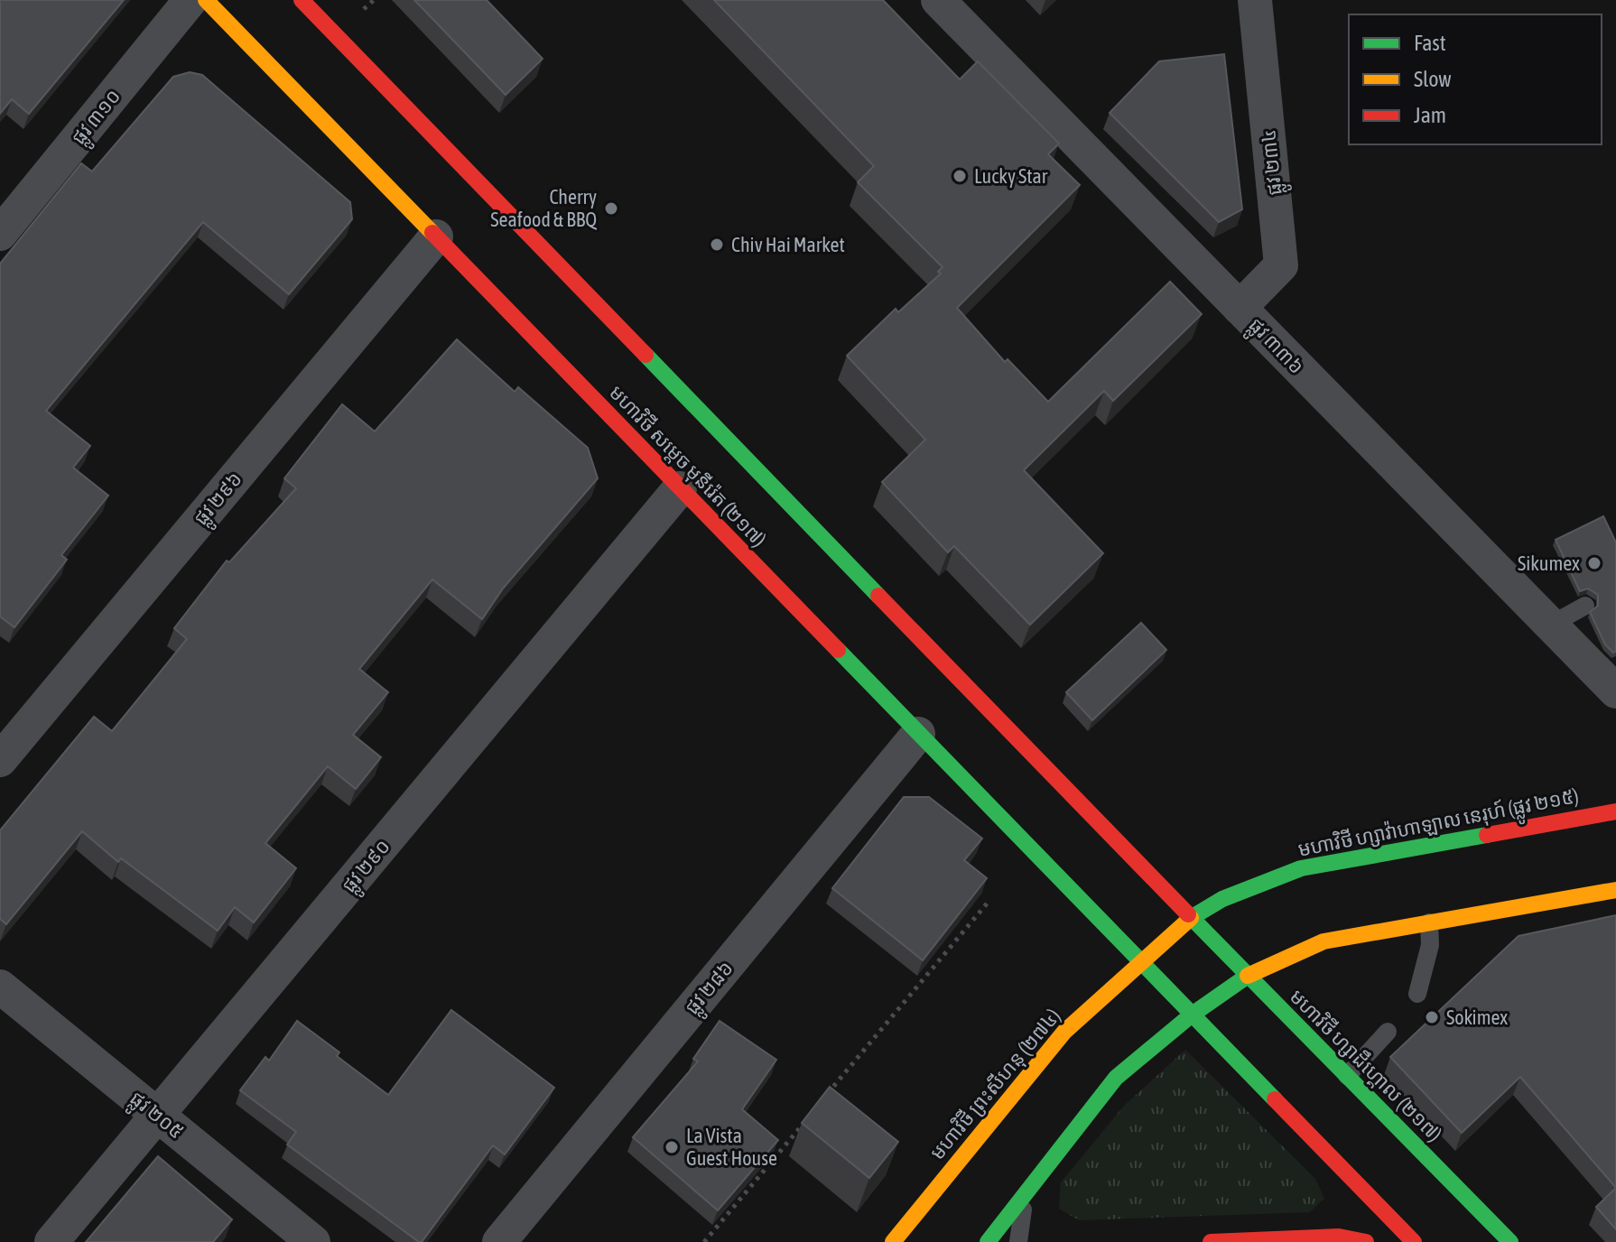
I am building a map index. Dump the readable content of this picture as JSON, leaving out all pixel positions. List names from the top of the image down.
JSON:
{
  "streets": {
    "main road": [
      "មហាវិថី សម្តេច មុនីរ៉េត (២១៧)",
      "មហាវិថី ហ្សាវ៉ាហាឡាល នេរុហ៍ (ផ្លូវ ២១៥)",
      "មហាវិថី ហ្សាដឹហ្គោល (២១៧)",
      "មហាវិថី ព្រះសីហនុ (២៧៤)"
    ],
    "street": [
      "ផ្លូវ ៣១០",
      "ផ្លូវ ២៣៤",
      "ផ្លូវ ៣៣៦",
      "ផ្លូវ ២៩៦",
      "ផ្លូវ ២៩០",
      "ផ្លូវ ២៨៦",
      "ផ្លូវ ២០៥"
    ]
  },
  "crossings": [
    ["ផ្លូវ ២៣៤", "ផ្លូវ ៣៣៦"],
    ["មហាវិថី សម្តេច មុនីរ៉េត (២១៧)", "ផ្លូវ ២៩៦"],
    ["មហាវិថី សម្តេច មុនីរ៉េត (២១៧)", "មហាវិថី ហ្សាវ៉ាហាឡាល នេរុហ៍ (ផ្លូវ ២១៥)"],
    ["មហាវិថី សម្តេច មុនីរ៉េត (២១៧)", "ផ្លូវ ២៩០"],
    ["មហាវិថី សម្តេច មុនីរ៉េត (២១៧)", "ផ្លូវ ២៨៦"],
    ["មហាវិថី សម្តេច មុនីរ៉េត (២១៧)", "មហាវិថី ព្រះសីហនុ (២៧៤)"],
    ["មហាវិថី ហ្សាវ៉ាហាឡាល នេរុហ៍ (ផ្លូវ ២១៥)", "មហាវិថី ហ្សាដឹហ្គោល (២១៧)"],
    ["មហាវិថី ហ្សាវ៉ាហាឡាល នេរុហ៍ (ផ្លូវ ២១៥)", "មហាវិថី ព្រះសីហនុ (២៧៤)"],
    ["ផ្លូវ ២៩០", "ផ្លូវ ២០៥"]
  ],
  "places": [
    "Lucky Star",
    "Cherry Seafood & BBQ",
    "Chiv Hai Market",
    "Sikumex",
    "Sokimex",
    "La Vista Guest House"
  ],
  "legend": ["Fast", "Slow", "Jam"]
}
